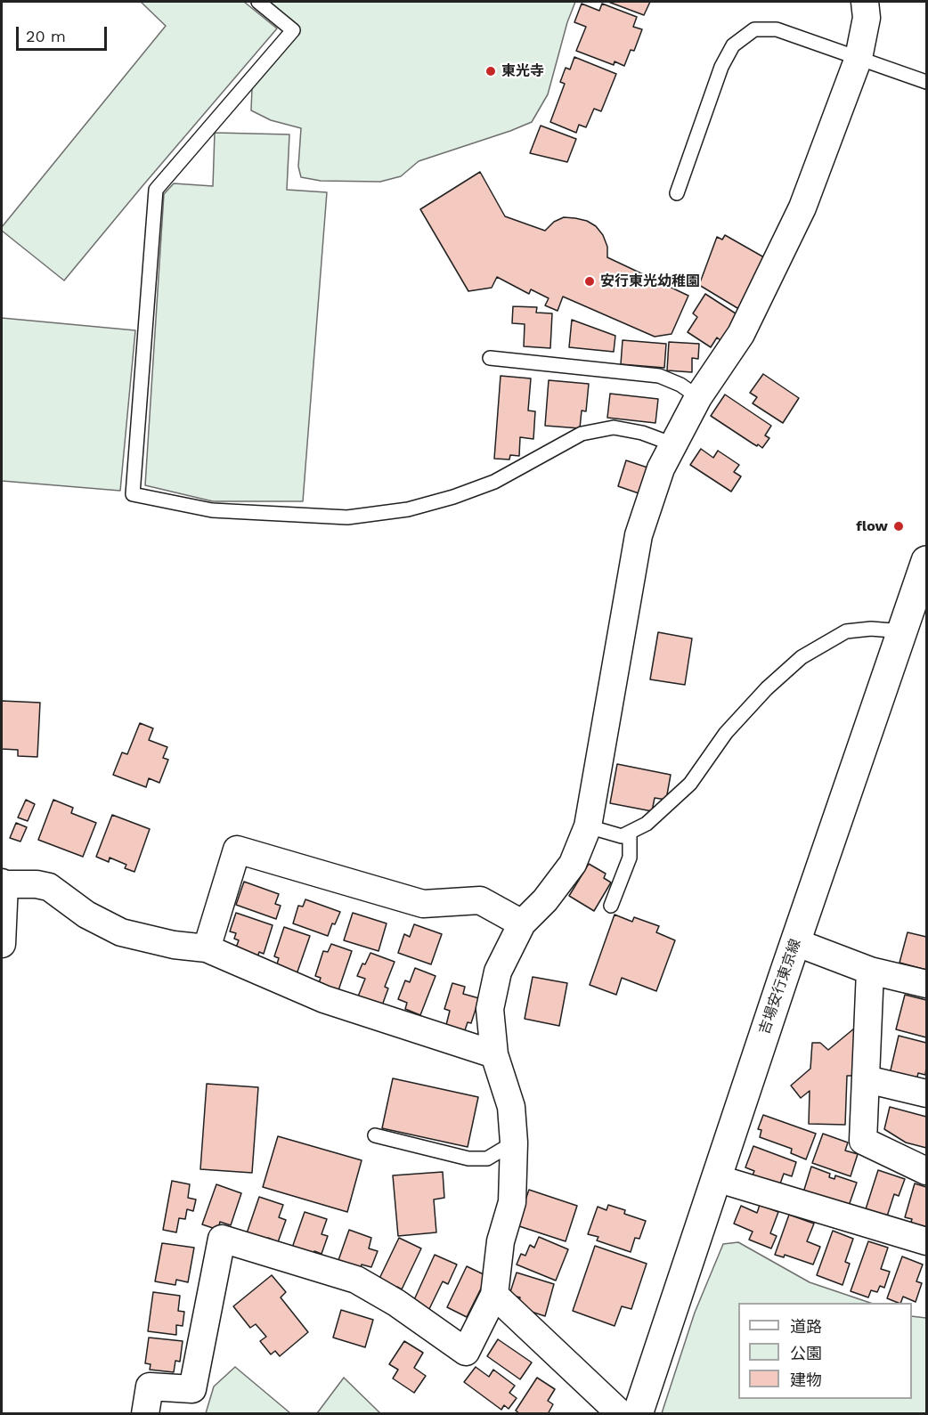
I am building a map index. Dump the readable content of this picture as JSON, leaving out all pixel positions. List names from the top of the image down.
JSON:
{
  "streets": {
    "main road": ["吉場安行東京線"]
  },
  "places": ["東光寺", "安行東光幼稚園", "flow"],
  "legend": ["道路", "公園", "建物"],
  "scale_bar": "20 m"
}
